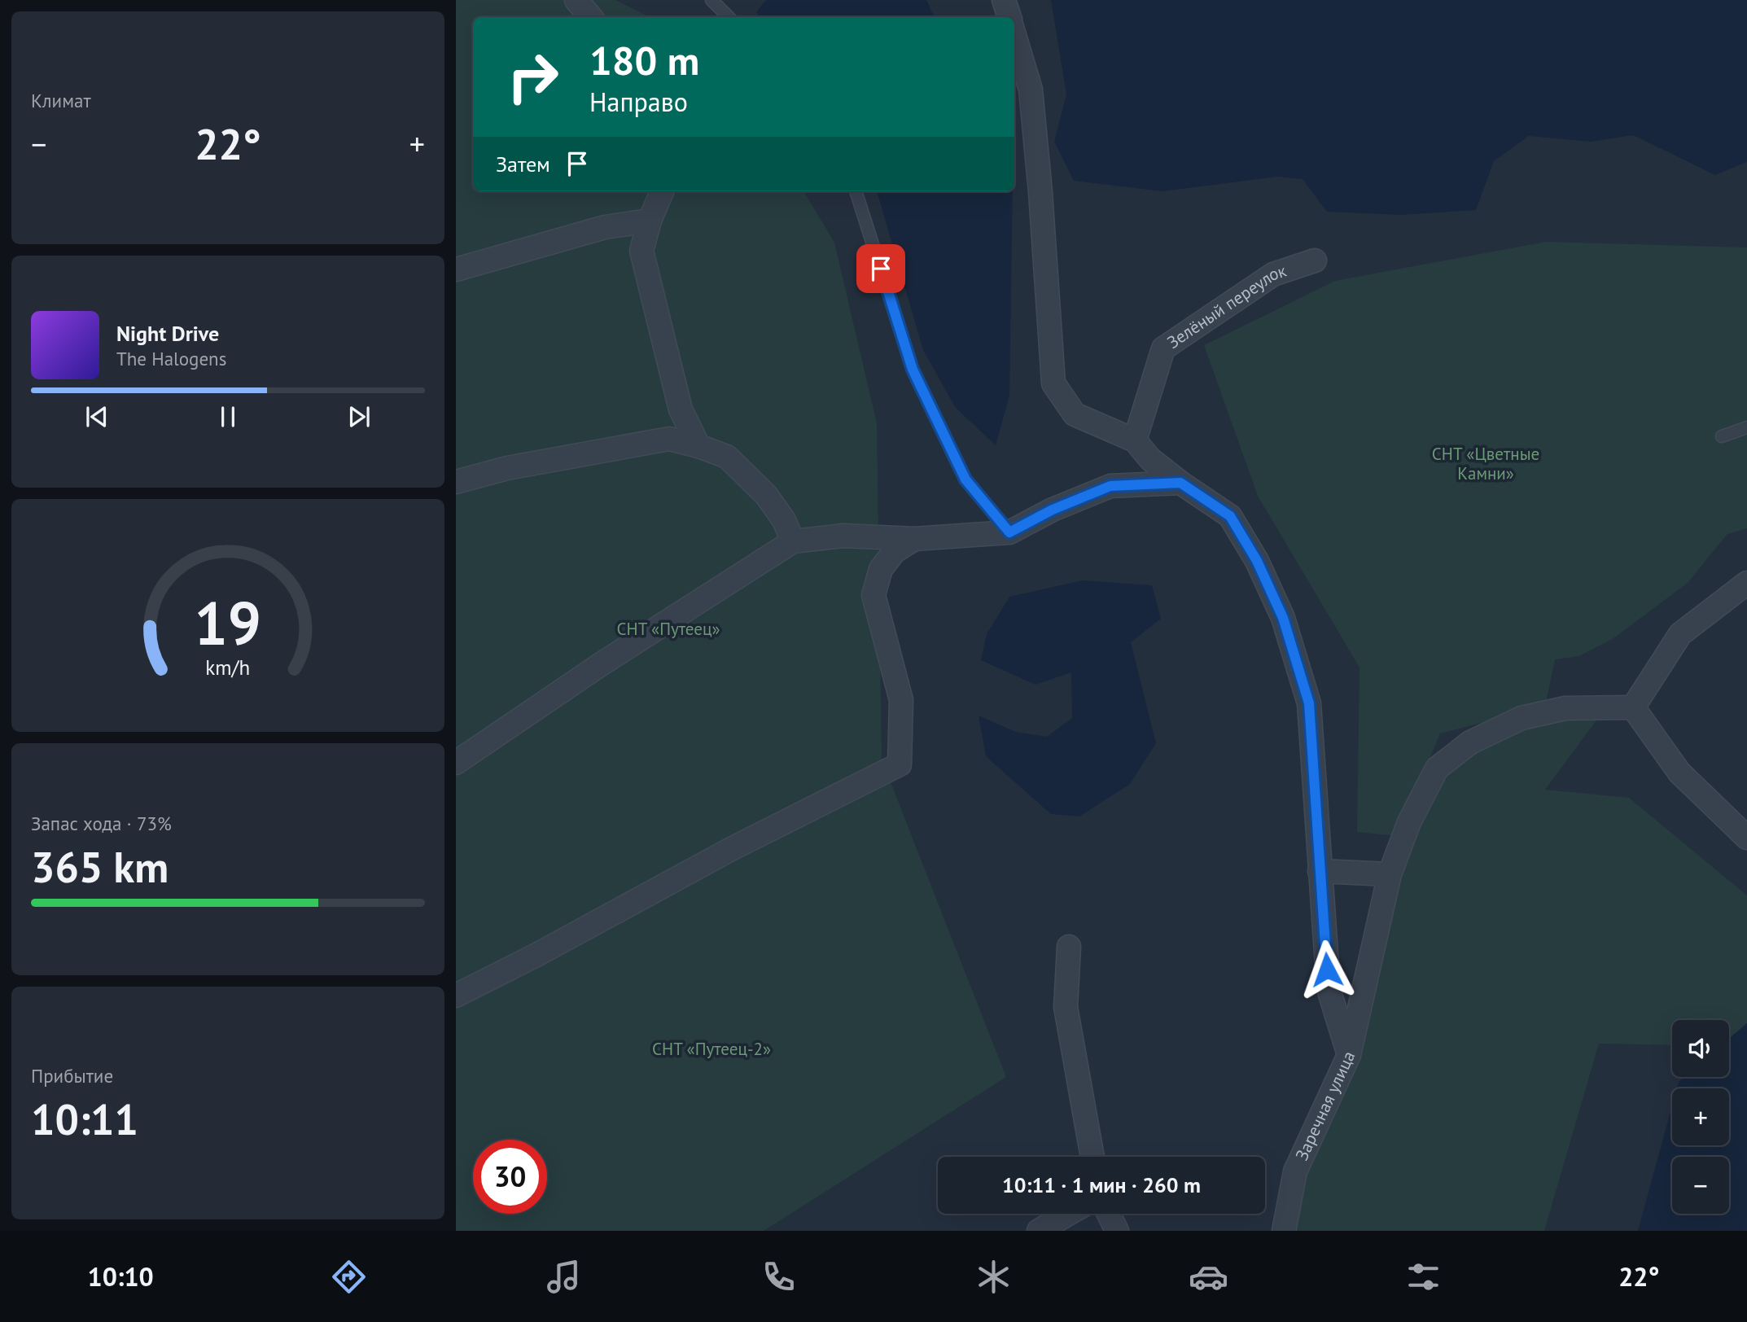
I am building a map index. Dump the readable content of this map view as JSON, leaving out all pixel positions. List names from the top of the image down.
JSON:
{
  "streets": {
    "street": ["Зелёный переулок", "Заречная улица"]
  },
  "parks": ["СНТ «Цветные Камни»", "СНТ «Путеец»", "СНТ «Путеец-2»"],
  "page": {
    "tile": [
      "Климат",
      ["Запас хода · 73%", "365 km"],
      ["Прибытие", "10:11"]
    ],
    "turn": ["180 m", "Направо"],
    "heat": ["−", "22°", "+"],
    "then": "Затем",
    "song": ["Night Drive", "The Halogens"],
    "map_buttons": ["+", "−"],
    "limit": "30",
    "trip": "10:11 · 1 мин · 260 m",
    "tabs": ["10:10", "22°"],
    "gauge": ["19", "km/h"]
  }
}
